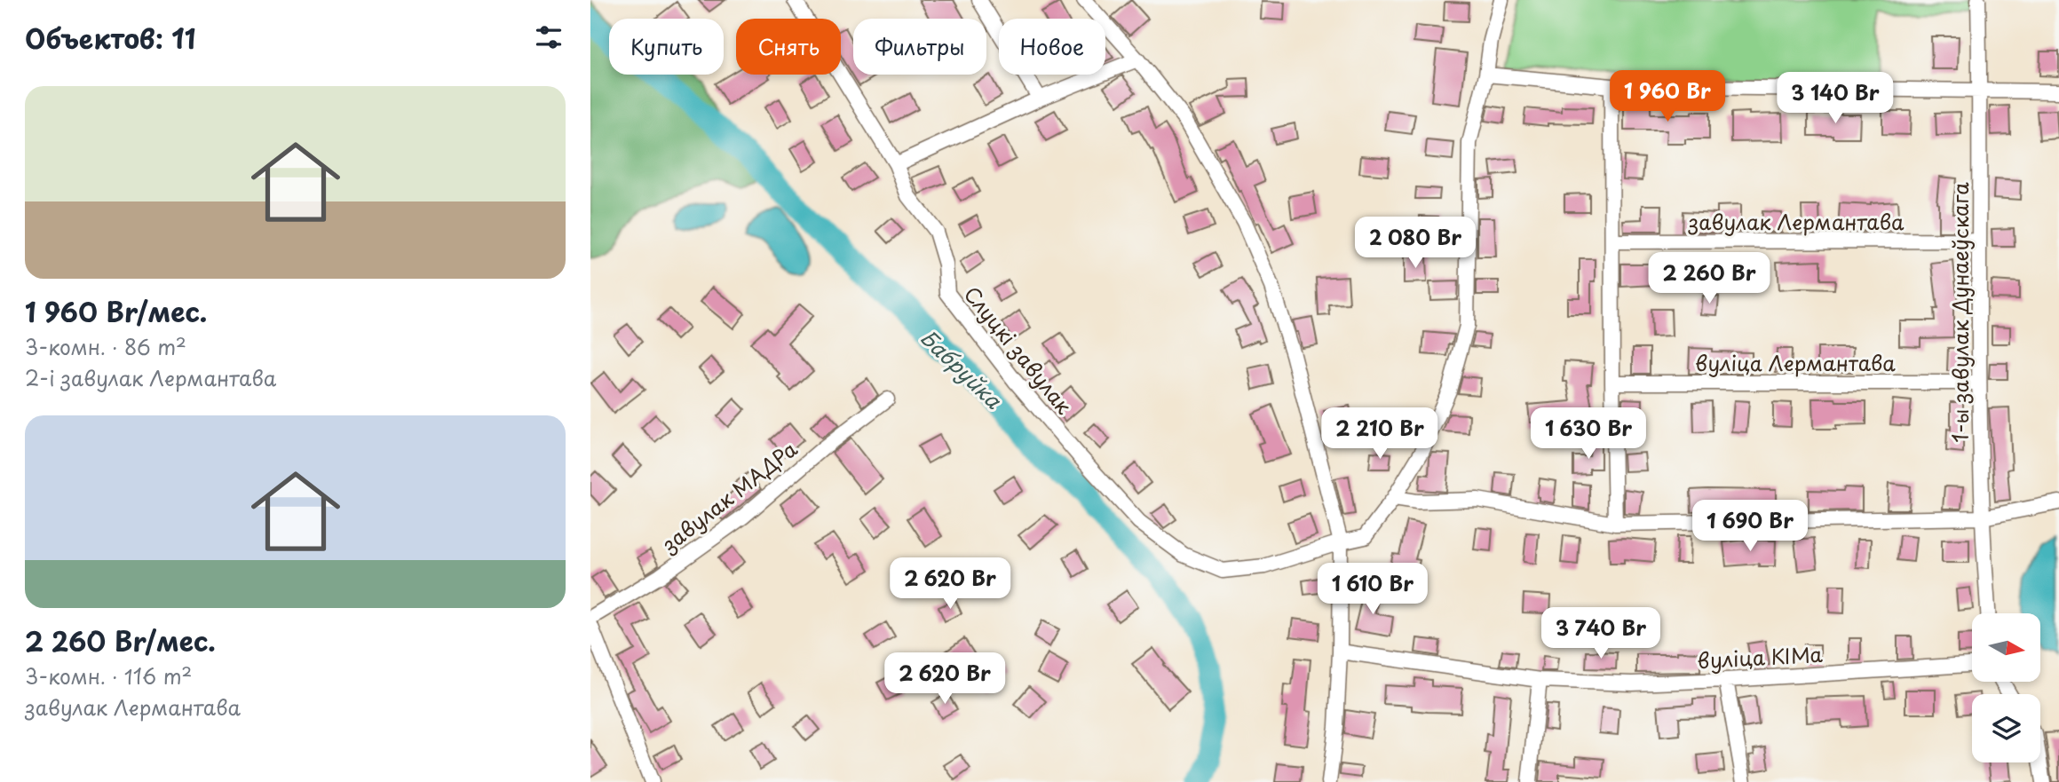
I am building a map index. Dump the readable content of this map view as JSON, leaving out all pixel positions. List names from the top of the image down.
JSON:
{
  "streets": {
    "street": [
      "завулак Лермантава",
      "1-ы завулак Дунаеўскага",
      "Слуцкі завулак",
      "вуліца Лермантава",
      "завулак МАДРа",
      "вуліца КІМа"
    ]
  },
  "crossings": [
    ["завулак Лермантава", "1-ы завулак Дунаеўскага"],
    ["1-ы завулак Дунаеўскага", "вуліца Лермантава"]
  ],
  "water": ["Бабруйка"],
  "north": "right",
  "page": {
    "heading": "Объектов: 11",
    "chip": [
      "Купить",
      "Снять",
      "Фильтры",
      "Новое"
    ],
    "price": [
      "1 960 Br",
      "3 140 Br",
      "2 080 Br",
      "2 260 Br",
      "2 210 Br",
      "1 630 Br",
      "1 690 Br",
      "2 620 Br",
      "1 610 Br",
      "3 740 Br",
      "2 620 Br"
    ],
    "list": [
      {
        "name": "1 960 Br/мес.",
        "note": "3-комн. · 86 m² · 2-і завулак Лермантава"
      },
      {
        "name": "2 260 Br/мес.",
        "note": "3-комн. · 116 m² · завулак Лермантава"
      }
    ]
  }
}
